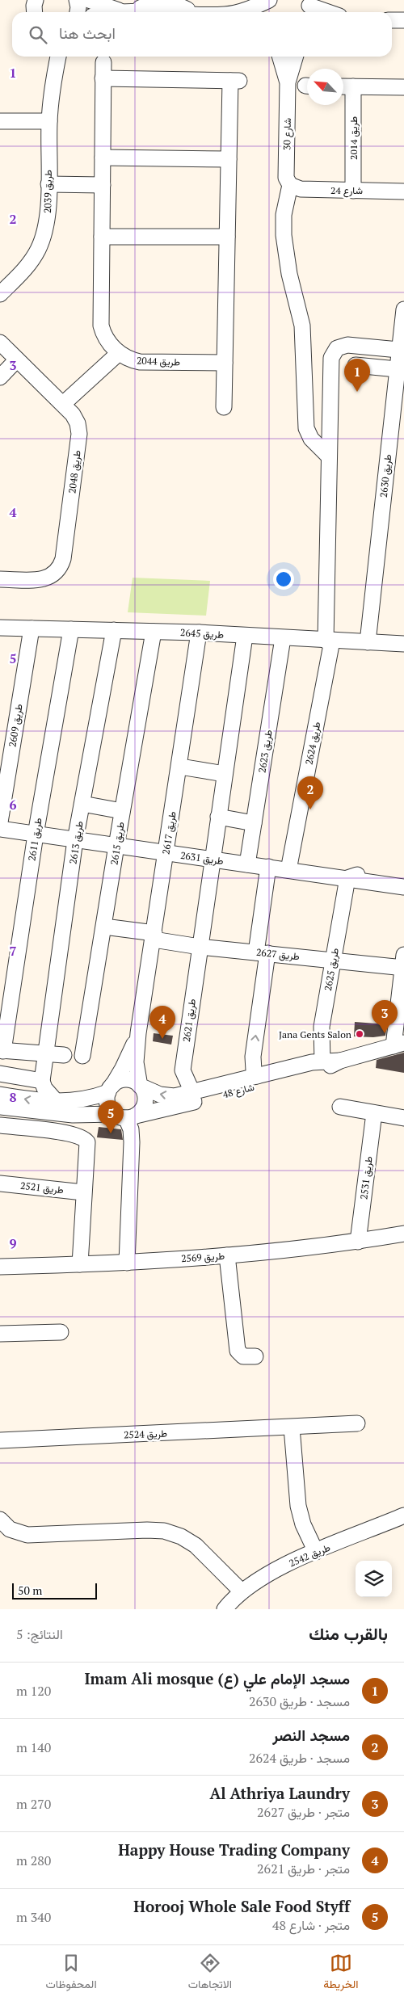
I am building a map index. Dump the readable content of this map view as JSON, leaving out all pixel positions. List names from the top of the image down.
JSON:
{
  "streets": {
    "street": [
      "شارع 30",
      "طريق 2014",
      "شارع 24",
      "طريق 2039",
      "طريق 2044",
      "طريق 2048",
      "طريق 2630",
      "طريق 2645",
      "طريق 2609",
      "طريق 2624",
      "طريق 2623",
      "طريق 2617",
      "طريق 2611",
      "طريق 2613",
      "طريق 2615",
      "طريق 2631",
      "طريق 2627",
      "طريق 2625",
      "طريق 2621",
      "شارع 48",
      "طريق 2531",
      "طريق 2521",
      "طريق 2569",
      "طريق 2524",
      "طريق 2542"
    ]
  },
  "crossings": [
    ["شارع 30", "شارع 24"],
    ["طريق 2014", "شارع 24"],
    ["طريق 2630", "طريق 2645"],
    ["طريق 2630", "طريق 2624"],
    ["طريق 2645", "طريق 2609"],
    ["طريق 2645", "طريق 2624"],
    ["طريق 2645", "طريق 2623"],
    ["طريق 2645", "طريق 2617"],
    ["طريق 2645", "طريق 2611"],
    ["طريق 2645", "طريق 2613"],
    ["طريق 2645", "طريق 2615"],
    ["طريق 2645", "طريق 2621"],
    ["طريق 2624", "طريق 2631"],
    ["طريق 2623", "طريق 2631"],
    ["طريق 2617", "طريق 2631"],
    ["طريق 2617", "طريق 2627"],
    ["طريق 2617", "شارع 48"],
    ["طريق 2611", "طريق 2631"],
    ["طريق 2613", "طريق 2631"],
    ["طريق 2615", "طريق 2631"],
    ["طريق 2615", "طريق 2627"],
    ["طريق 2631", "طريق 2625"],
    ["طريق 2631", "طريق 2621"],
    ["طريق 2627", "طريق 2625"],
    ["طريق 2627", "طريق 2621"],
    ["طريق 2627", "شارع 48"],
    ["طريق 2625", "شارع 48"],
    ["طريق 2621", "شارع 48"],
    ["طريق 2531", "طريق 2569"]
  ],
  "places": ["Jana Gents Salon"],
  "scale_bar": "50 m",
  "north": "top left",
  "page": {
    "search": "ابحث هنا",
    "pins": [
      "1",
      "2",
      "3",
      "4",
      "5"
    ],
    "scale": "50 m",
    "heading": ["بالقرب منك", "النتائج: 5"],
    "list": [
      {
        "mark": "1",
        "name": "مسجد الإمام علي (ع) Imam Ali mosque",
        "note": "مسجد · طريق 2630",
        "value": "120 m"
      },
      {
        "mark": "2",
        "name": "مسجد النصر",
        "note": "مسجد · طريق 2624",
        "value": "140 m"
      },
      {
        "mark": "3",
        "name": "Al Athriya Laundry",
        "note": "متجر · طريق 2627",
        "value": "270 m"
      },
      {
        "mark": "4",
        "name": "Happy House Trading Company",
        "note": "متجر · طريق 2621",
        "value": "280 m"
      },
      {
        "mark": "5",
        "name": "Horooj Whole Sale Food Styff",
        "note": "متجر · شارع 48",
        "value": "340 m"
      }
    ],
    "nav": ["الخريطة", "الاتجاهات", "المحفوظات"]
  },
  "grid": {
    "rows": [
      "1",
      "2",
      "3",
      "4",
      "5",
      "6",
      "7",
      "8",
      "9"
    ]
  }
}
